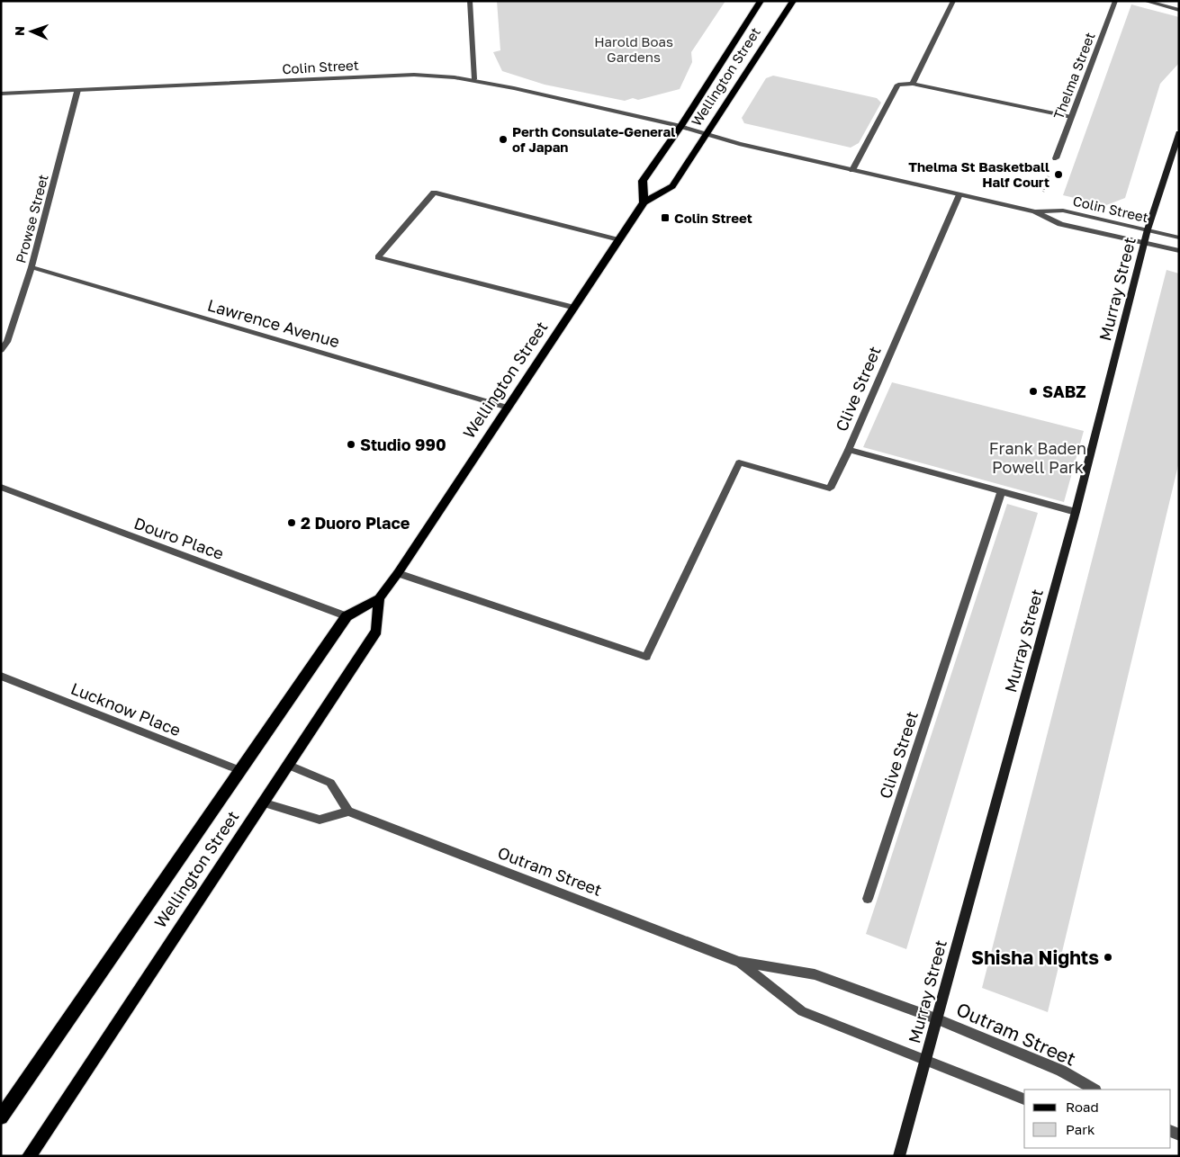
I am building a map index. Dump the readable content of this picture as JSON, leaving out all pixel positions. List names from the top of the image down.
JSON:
{
  "streets": {
    "main road": ["Wellington Street", "Murray Street"],
    "street": [
      "Colin Street",
      "Thelma Street",
      "Prowse Street",
      "Lawrence Avenue",
      "Clive Street",
      "Douro Place",
      "Lucknow Place",
      "Outram Street"
    ]
  },
  "crossings": [
    ["Colin Street", "Wellington Street"],
    ["Colin Street", "Prowse Street"],
    ["Colin Street", "Murray Street"],
    ["Colin Street", "Clive Street"],
    ["Wellington Street", "Lawrence Avenue"],
    ["Wellington Street", "Douro Place"],
    ["Wellington Street", "Lucknow Place"],
    ["Prowse Street", "Lawrence Avenue"],
    ["Murray Street", "Clive Street"],
    ["Murray Street", "Outram Street"]
  ],
  "parks": ["Harold Boas Gardens", "Frank Baden Powell Park"],
  "places": {
    "other": [
      "Perth Consulate-General of Japan",
      "Thelma St Basketball Half Court",
      "SABZ",
      "Studio 990",
      "2 Duoro Place",
      "Shisha Nights"
    ],
    "transit": ["Colin Street"]
  },
  "legend": ["Road", "Park"],
  "north": "left"
}
